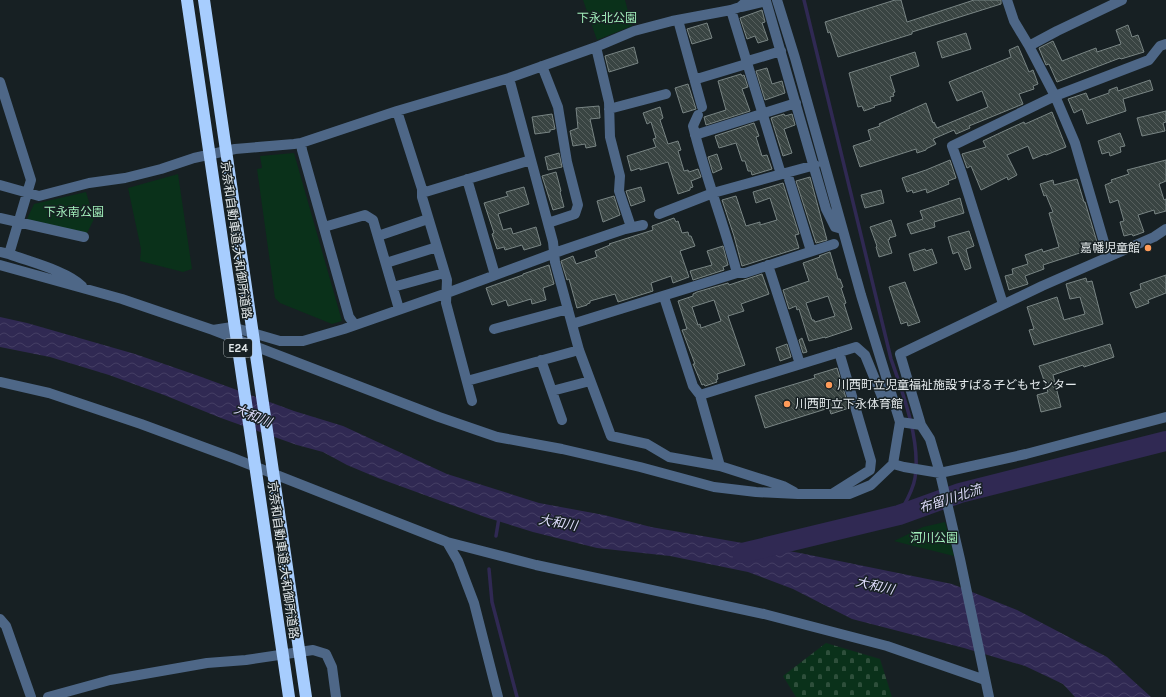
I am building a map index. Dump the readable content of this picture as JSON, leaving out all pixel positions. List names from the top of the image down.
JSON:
{
  "streets": {
    "highway": ["京奈和自動車道;大和御所道路", "E24"]
  },
  "water": ["大和川", "布留川北流"],
  "parks": ["下永北公園", "下永南公園", "河川公園"],
  "places": ["嘉幡児童館", "川西町立児童福祉施設すばる子どもセンター", "川西町立下永体育館"]
}
